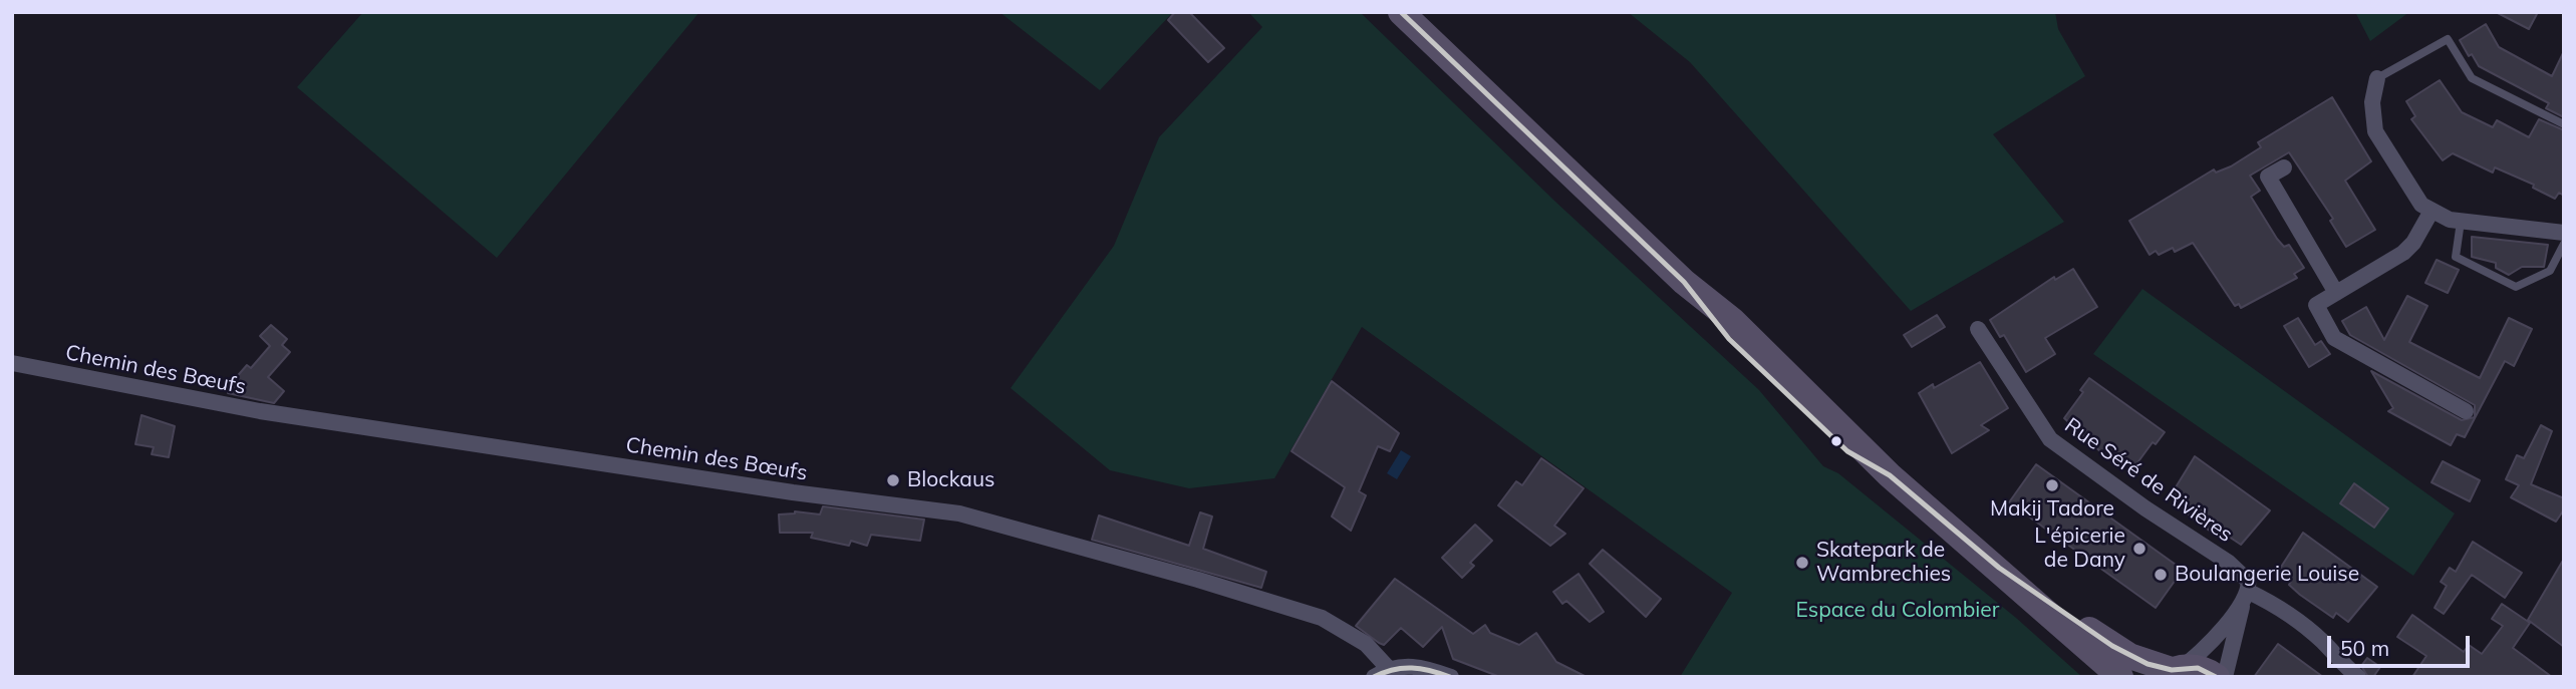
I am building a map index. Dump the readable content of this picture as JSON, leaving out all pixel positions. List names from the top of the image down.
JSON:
{
  "streets": {
    "street": ["Chemin des Bœufs", "Rue Séré de Rivières"]
  },
  "parks": ["Espace du Colombier"],
  "places": [
    "Blockaus",
    "Makij Tadore",
    "L'épicerie de Dany",
    "Skatepark de Wambrechies",
    "Boulangerie Louise"
  ],
  "scale_bar": "50 m"
}
